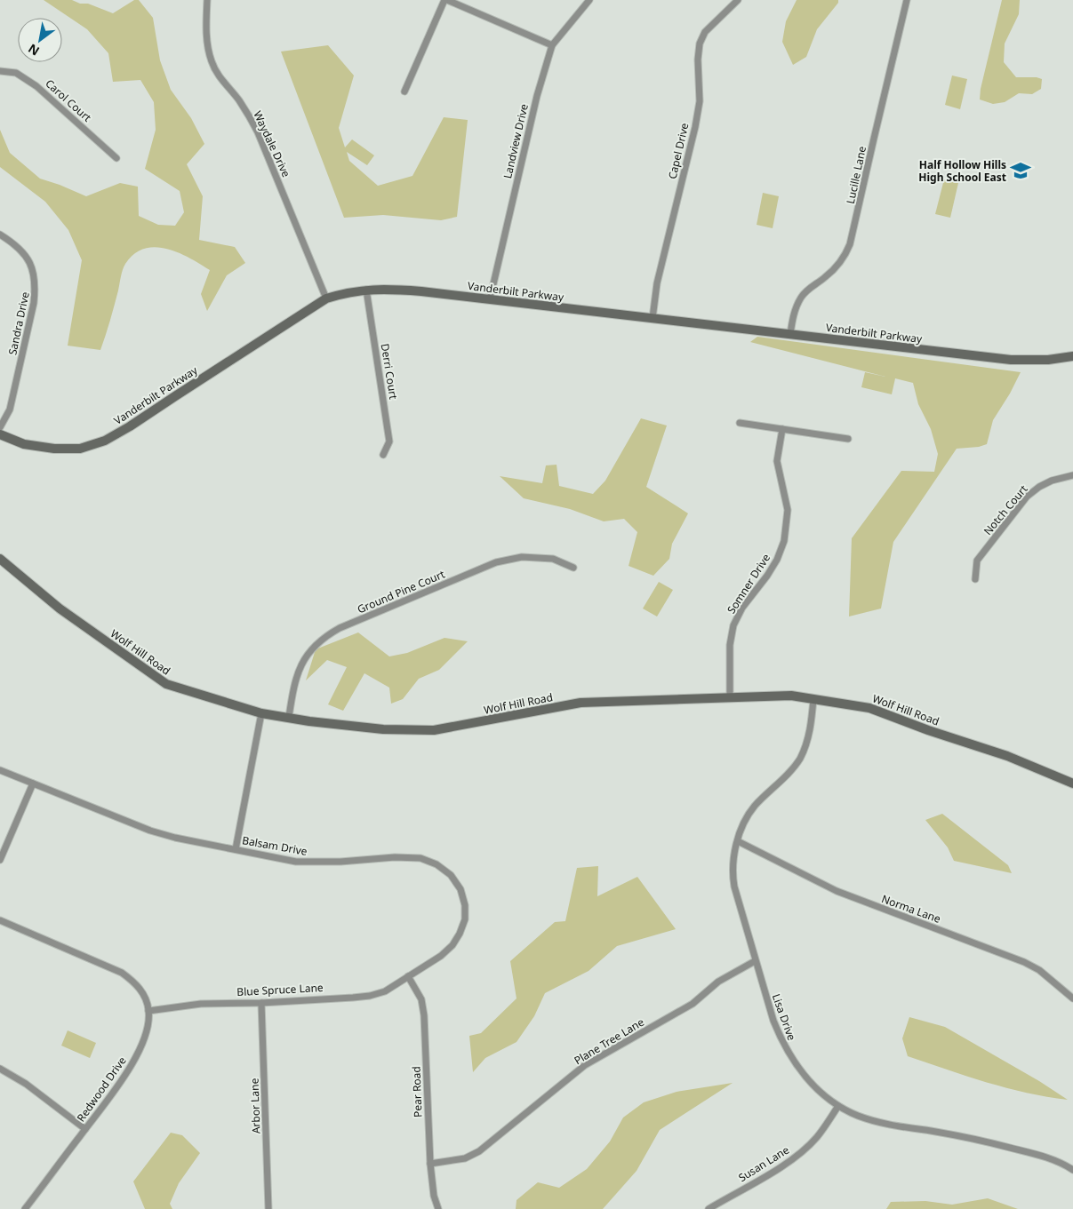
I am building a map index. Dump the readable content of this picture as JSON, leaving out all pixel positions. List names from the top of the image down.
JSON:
{
  "streets": {
    "street": [
      "Carol Court",
      "Landview Drive",
      "Waydale Drive",
      "Capel Drive",
      "Lucille Lane",
      "Vanderbilt Parkway",
      "Sandra Drive",
      "Derri Court",
      "Notch Court",
      "Somner Drive",
      "Ground Pine Court",
      "Wolf Hill Road",
      "Balsam Drive",
      "Norma Lane",
      "Blue Spruce Lane",
      "Lisa Drive",
      "Plane Tree Lane",
      "Redwood Drive",
      "Pear Road",
      "Arbor Lane",
      "Susan Lane"
    ]
  },
  "crossings": [
    ["Landview Drive", "Vanderbilt Parkway"],
    ["Waydale Drive", "Vanderbilt Parkway"],
    ["Capel Drive", "Vanderbilt Parkway"],
    ["Lucille Lane", "Vanderbilt Parkway"],
    ["Vanderbilt Parkway", "Derri Court"],
    ["Somner Drive", "Wolf Hill Road"],
    ["Ground Pine Court", "Wolf Hill Road"],
    ["Wolf Hill Road", "Lisa Drive"],
    ["Balsam Drive", "Blue Spruce Lane"],
    ["Balsam Drive", "Pear Road"],
    ["Norma Lane", "Lisa Drive"],
    ["Blue Spruce Lane", "Redwood Drive"],
    ["Blue Spruce Lane", "Pear Road"],
    ["Blue Spruce Lane", "Arbor Lane"],
    ["Lisa Drive", "Plane Tree Lane"],
    ["Lisa Drive", "Susan Lane"],
    ["Plane Tree Lane", "Pear Road"]
  ],
  "places": {
    "school or university": ["Half Hollow Hills High School East"]
  },
  "north": "bottom left"
}
